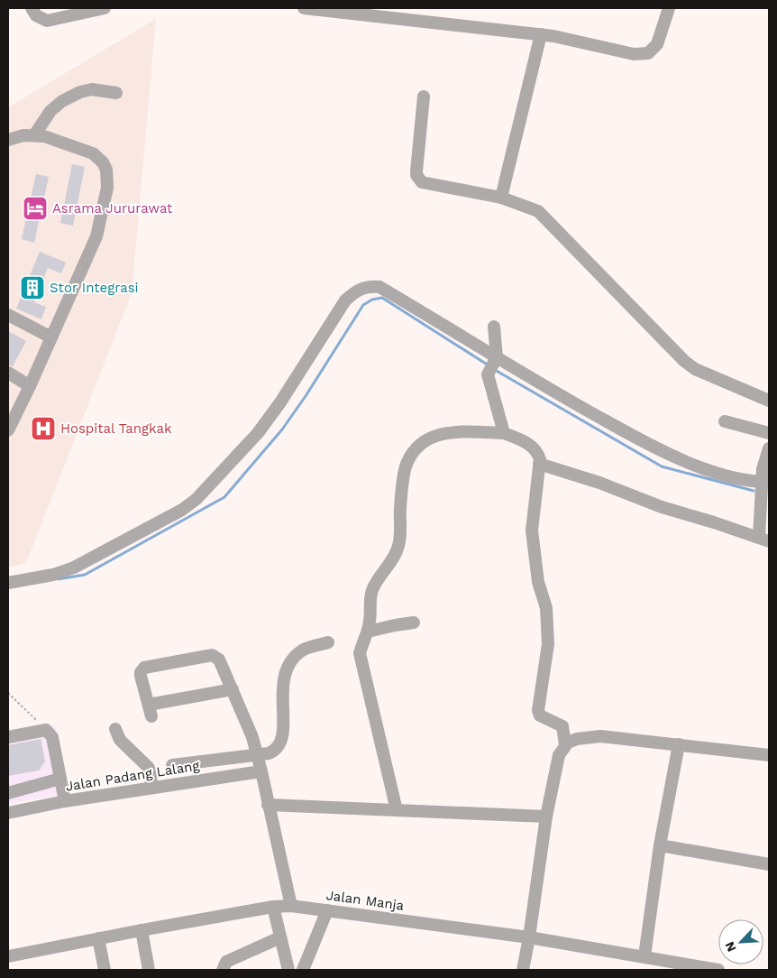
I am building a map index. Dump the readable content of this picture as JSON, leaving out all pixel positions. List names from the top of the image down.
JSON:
{
  "streets": {
    "street": ["Jalan Padang Lalang", "Jalan Manja"]
  },
  "places": {
    "hotel": ["Asrama Jururawat"],
    "building": ["Stor Integrasi"],
    "hospital": ["Hospital Tangkak"]
  },
  "north": "bottom left"
}
